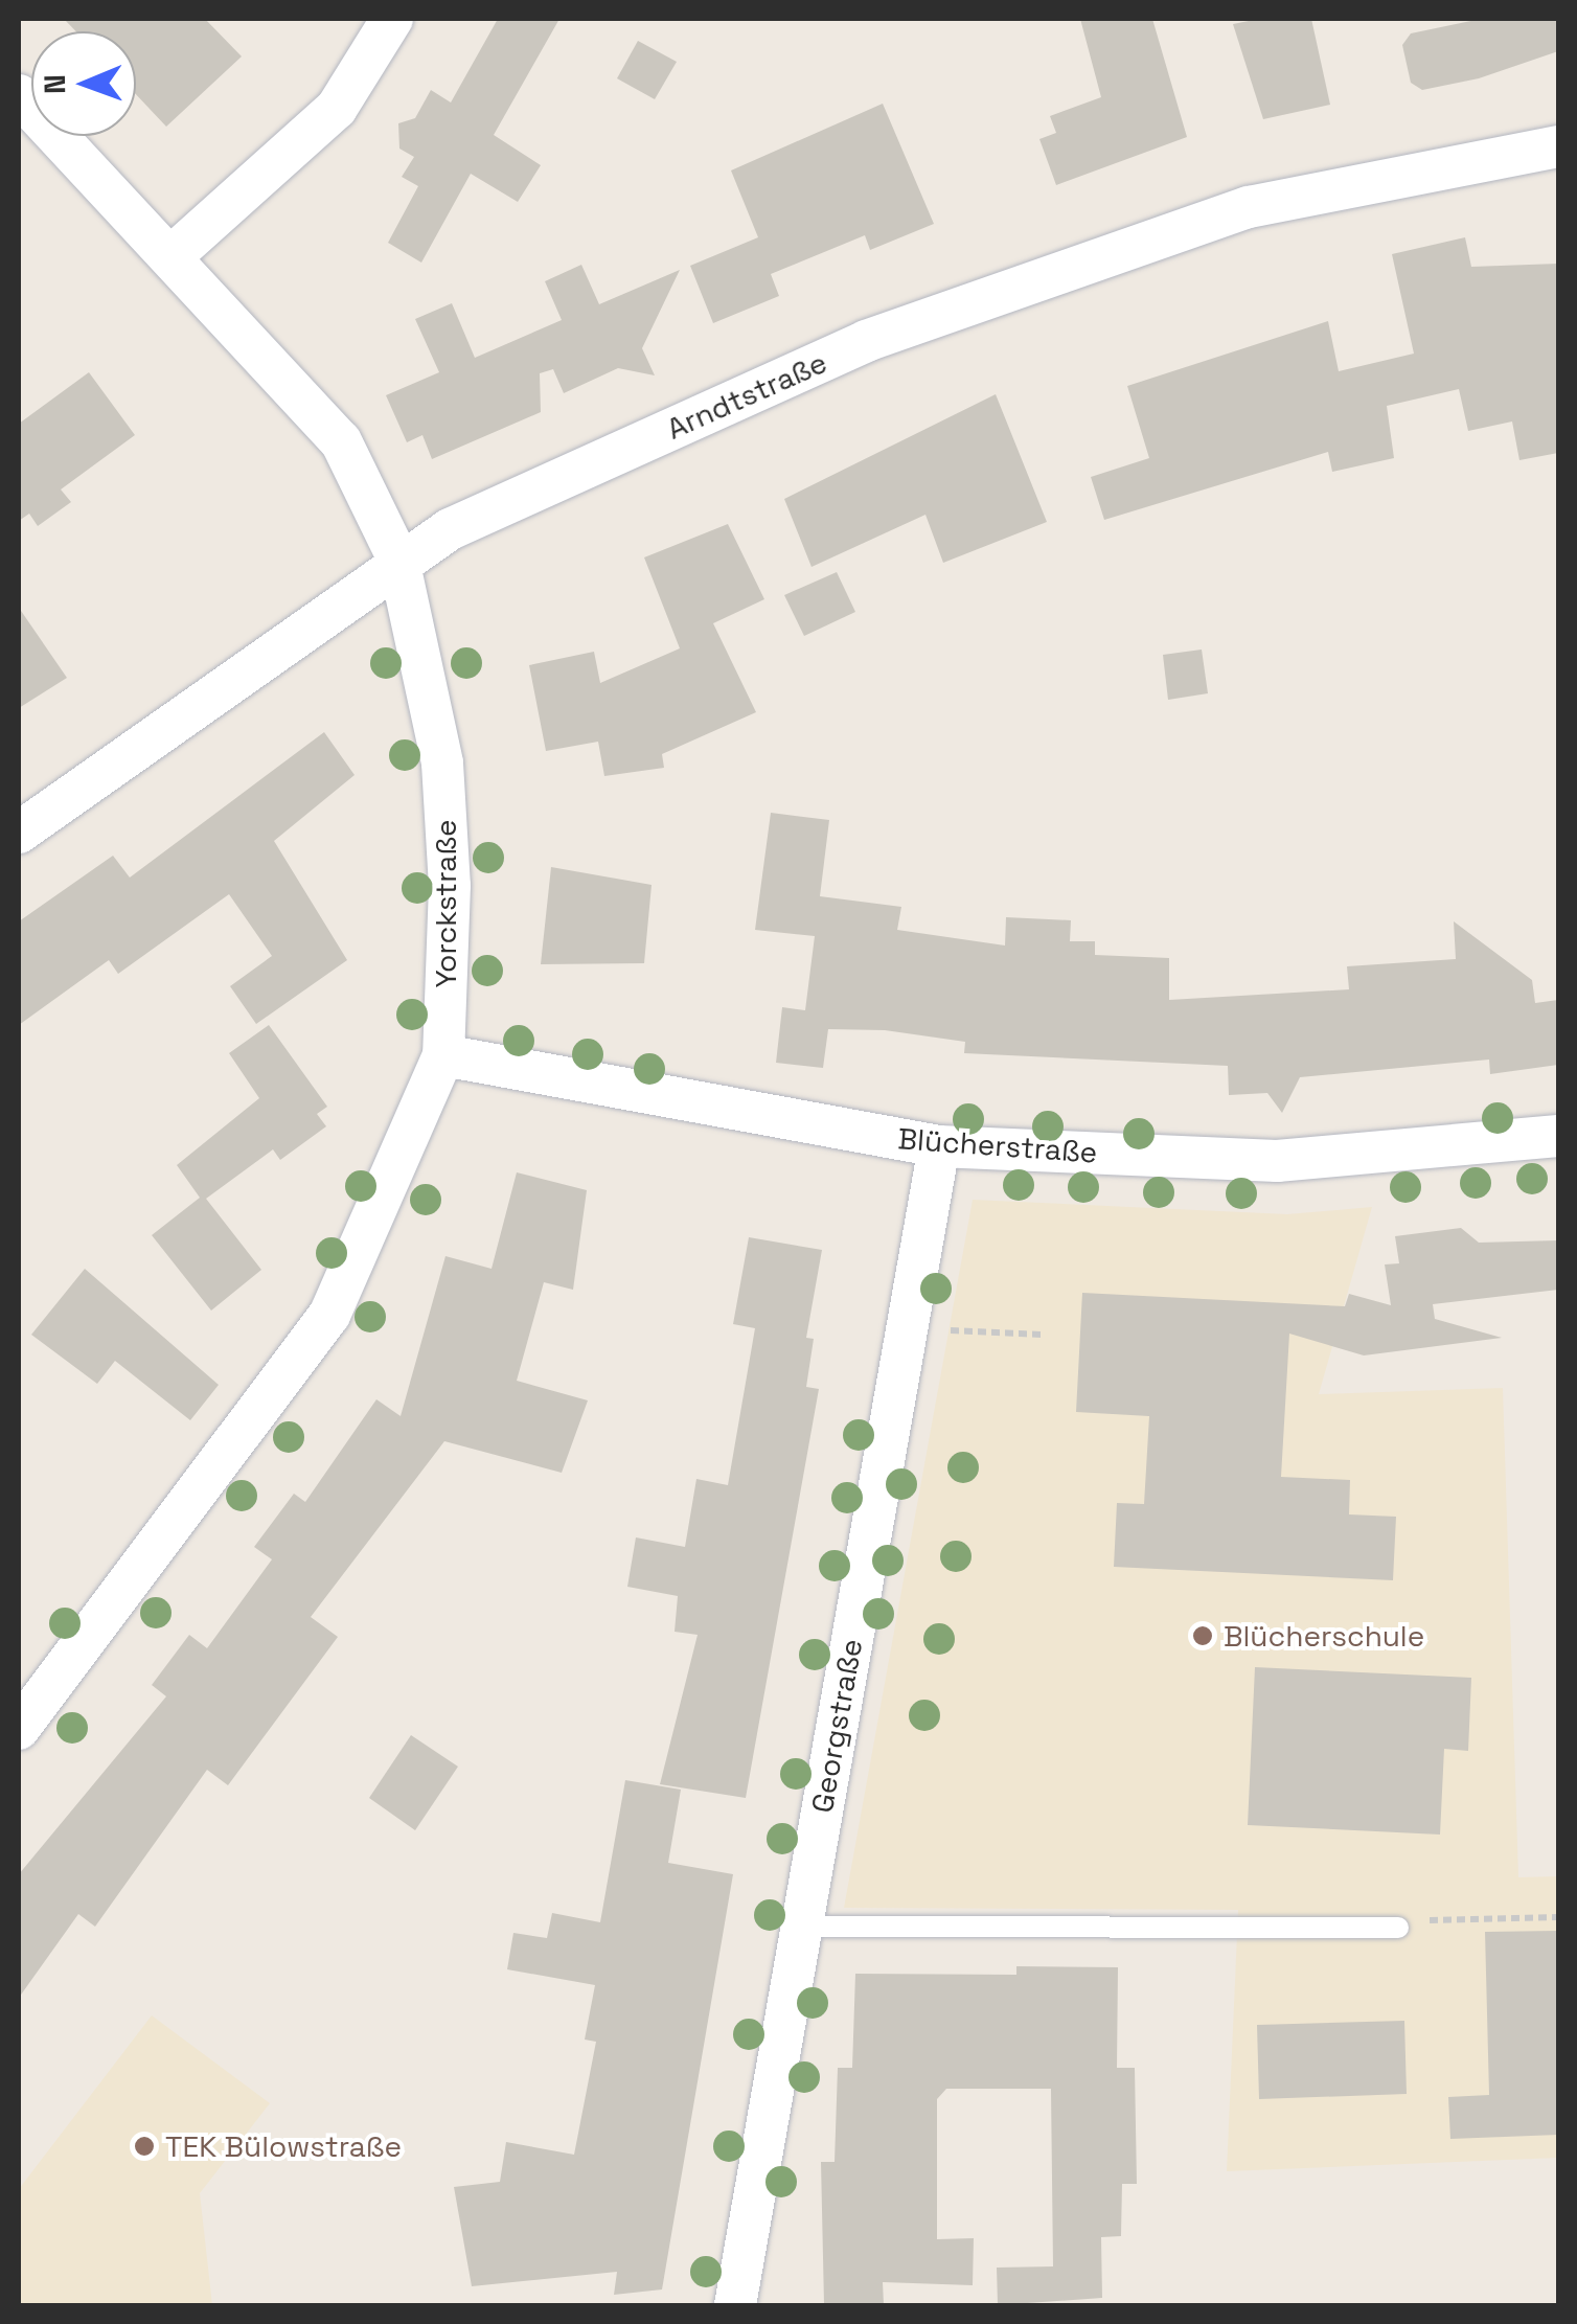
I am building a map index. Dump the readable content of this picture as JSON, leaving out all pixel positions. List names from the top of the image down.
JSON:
{
  "streets": {
    "street": [
      "Arndtstraße",
      "Yorckstraße",
      "Blücherstraße",
      "Georgstraße"
    ]
  },
  "crossings": [
    ["Arndtstraße", "Yorckstraße"],
    ["Yorckstraße", "Blücherstraße"],
    ["Blücherstraße", "Georgstraße"]
  ],
  "places": ["Blücherschule", "TEK Bülowstraße"],
  "north": "left"
}
